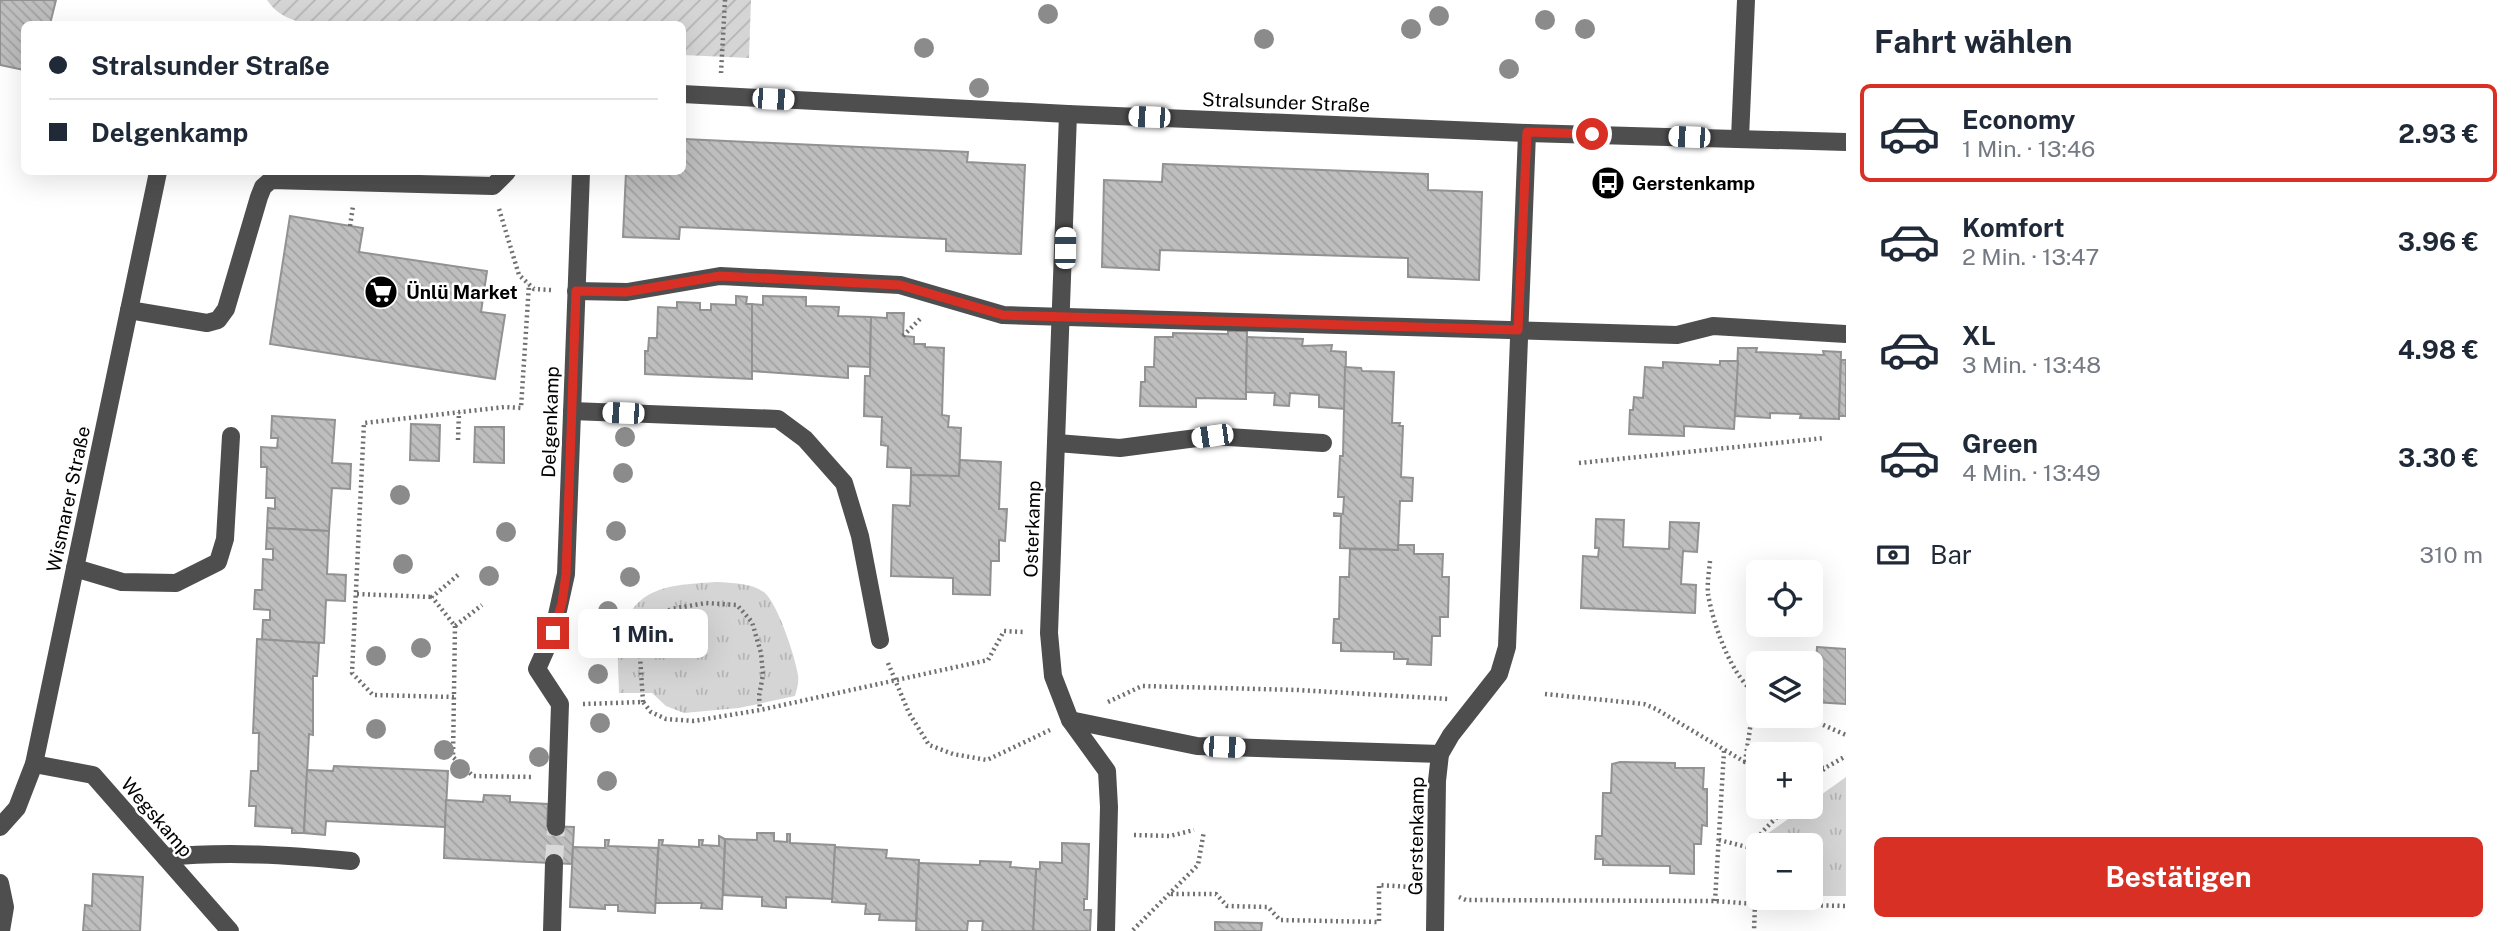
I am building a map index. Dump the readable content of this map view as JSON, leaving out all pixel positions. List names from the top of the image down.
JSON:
{
  "streets": {
    "street": [
      "Stralsunder Straße",
      "Delgenkamp",
      "Wismarer Straße",
      "Osterkamp",
      "Wegskamp",
      "Gerstenkamp"
    ]
  },
  "crossings": [
    ["Stralsunder Straße", "Osterkamp"],
    ["Stralsunder Straße", "Gerstenkamp"],
    ["Wismarer Straße", "Wegskamp"]
  ],
  "places": {
    "bus stop": ["Gerstenkamp"],
    "supermarket": ["Ünlü Market"]
  },
  "page": {
    "heading": "Fahrt wählen",
    "banner": ["Stralsunder Straße", "Delgenkamp"],
    "list": [
      {
        "name": "Economy",
        "note": "1 Min. · 13:46",
        "value": "2.93 €"
      },
      {
        "name": "Komfort",
        "note": "2 Min. · 13:47",
        "value": "3.96 €"
      },
      {
        "name": "XL",
        "note": "3 Min. · 13:48",
        "value": "4.98 €"
      },
      {
        "name": "Green",
        "note": "4 Min. · 13:49",
        "value": "3.30 €"
      }
    ],
    "pay": ["Bar", "310 m"],
    "map_buttons": ["+", "−"],
    "bubble": "1 Min.",
    "buttons": "Bestätigen"
  }
}
